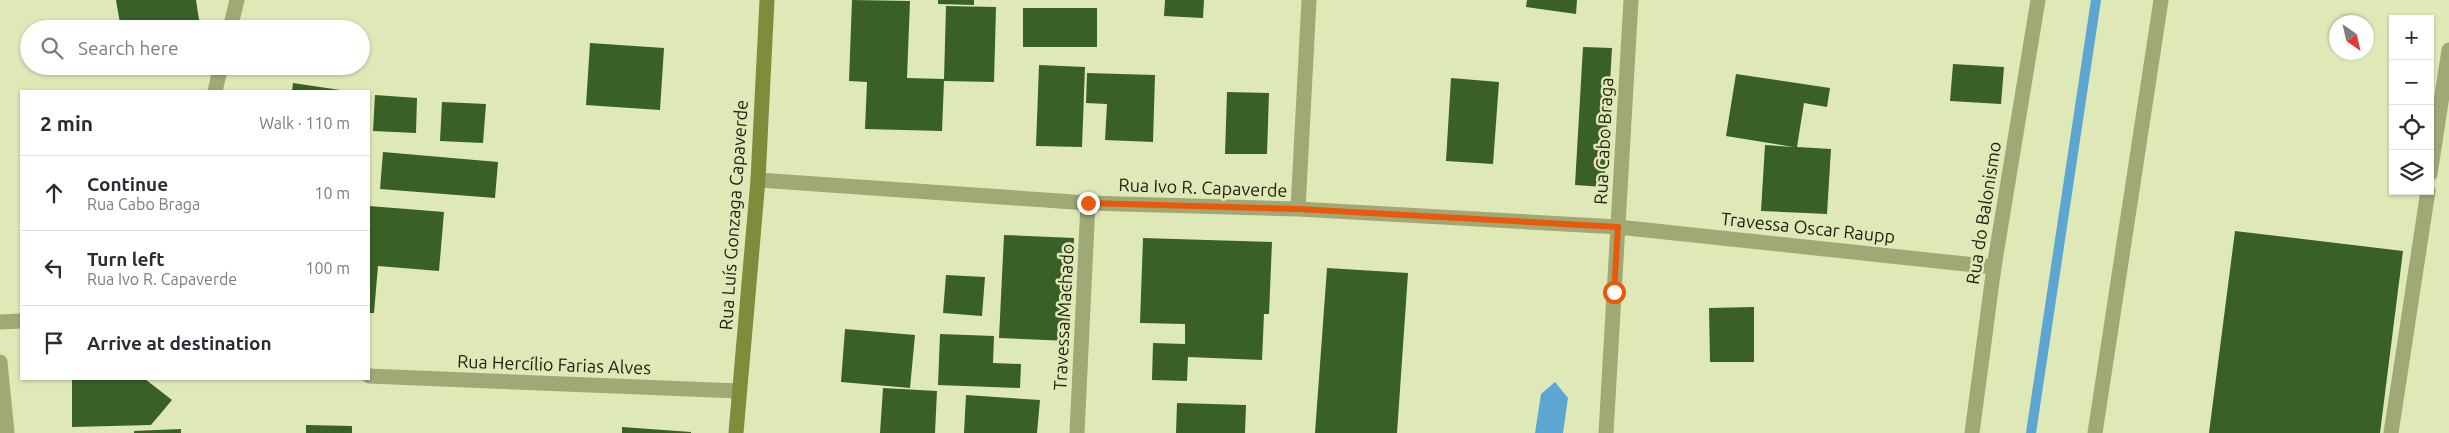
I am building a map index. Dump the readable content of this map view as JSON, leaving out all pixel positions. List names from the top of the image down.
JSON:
{
  "streets": {
    "street": [
      "Rua Cabo Braga",
      "Rua Ivo R. Capaverde",
      "Rua do Balonismo",
      "Rua Luís Gonzaga Capaverde",
      "Travessa Oscar Raupp",
      "Travessa Machado",
      "Rua Hercílio Farias Alves"
    ]
  },
  "crossings": [
    ["Rua Cabo Braga", "Rua Ivo R. Capaverde"],
    ["Rua Cabo Braga", "Travessa Oscar Raupp"],
    ["Rua Ivo R. Capaverde", "Rua Luís Gonzaga Capaverde"],
    ["Rua Ivo R. Capaverde", "Travessa Oscar Raupp"],
    ["Rua Ivo R. Capaverde", "Travessa Machado"],
    ["Rua do Balonismo", "Travessa Oscar Raupp"],
    ["Rua Luís Gonzaga Capaverde", "Rua Hercílio Farias Alves"]
  ],
  "north": "bottom right",
  "page": {
    "map_buttons": ["+", "−"],
    "search": "Search here",
    "heading": ["2 min", "Walk · 110 m"],
    "list": [
      ["Continue", "Rua Cabo Braga", "10 m"],
      ["Turn left", "Rua Ivo R. Capaverde", "100 m"],
      "Arrive at destination"
    ]
  }
}
